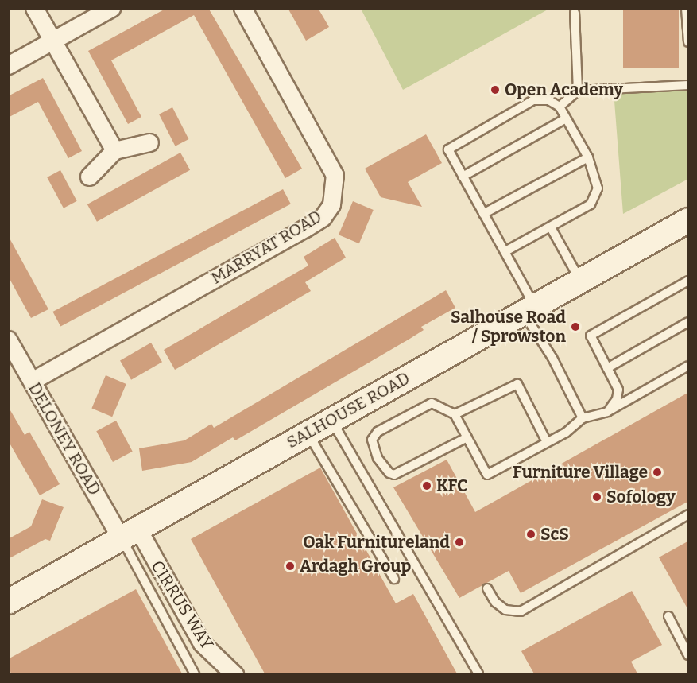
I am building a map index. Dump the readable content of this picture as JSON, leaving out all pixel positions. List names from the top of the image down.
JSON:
{
  "streets": {
    "street": [
      "MARRYAT ROAD",
      "SALHOUSE ROAD",
      "DELONEY ROAD",
      "CIRRUS WAY"
    ]
  },
  "crossings": [
    ["MARRYAT ROAD", "DELONEY ROAD"],
    ["SALHOUSE ROAD", "DELONEY ROAD"],
    ["SALHOUSE ROAD", "CIRRUS WAY"],
    ["DELONEY ROAD", "CIRRUS WAY"]
  ],
  "places": [
    "Open Academy",
    "Salhouse Road / Sprowston",
    "Furniture Village",
    "KFC",
    "Sofology",
    "ScS",
    "Oak Furnitureland",
    "Ardagh Group"
  ]
}
